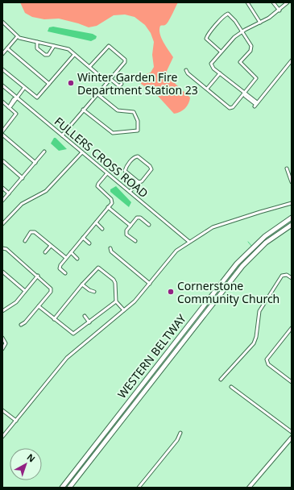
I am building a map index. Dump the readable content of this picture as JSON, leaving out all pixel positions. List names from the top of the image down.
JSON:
{
  "streets": {
    "highway": ["WESTERN BELTWAY"],
    "street": ["FULLERS CROSS ROAD"]
  },
  "places": ["Winter Garden Fire Department Station 23", "Cornerstone Community Church"],
  "north": "top right"
}
